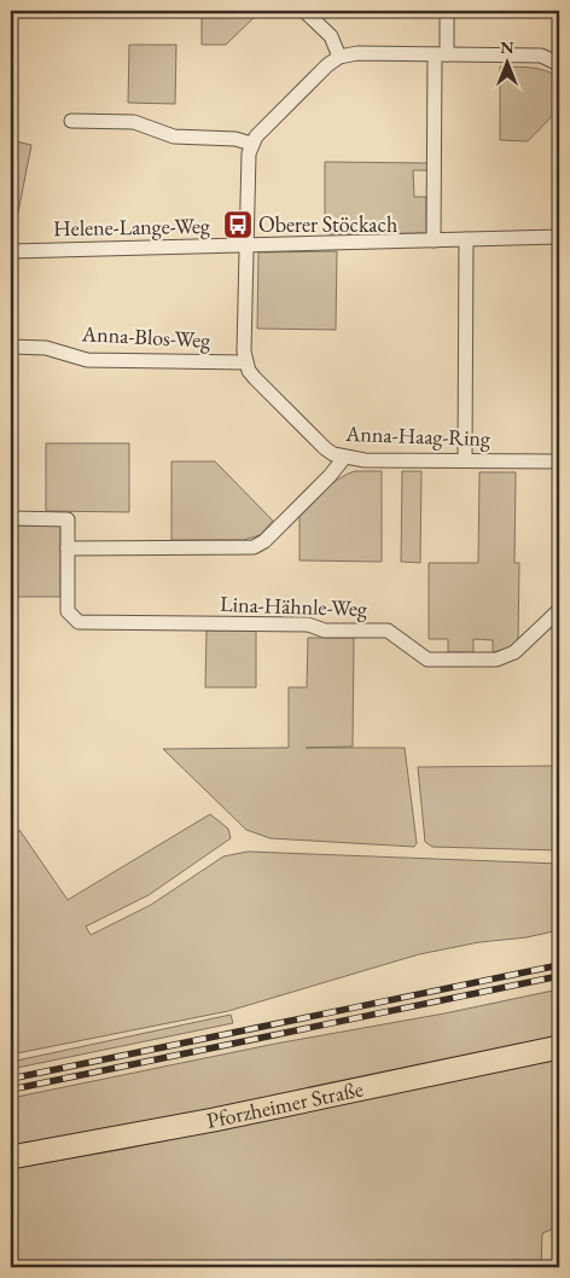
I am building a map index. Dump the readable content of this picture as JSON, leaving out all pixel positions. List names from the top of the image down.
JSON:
{
  "streets": {
    "main road": ["Pforzheimer Straße"],
    "street": [
      "Helene-Lange-Weg",
      "Anna-Blos-Weg",
      "Anna-Haag-Ring",
      "Lina-Hähnle-Weg"
    ]
  },
  "crossings": [
    ["Anna-Blos-Weg", "Anna-Haag-Ring"]
  ],
  "places": {
    "bus stop": ["Oberer Stöckach"]
  },
  "north": "top"
}
